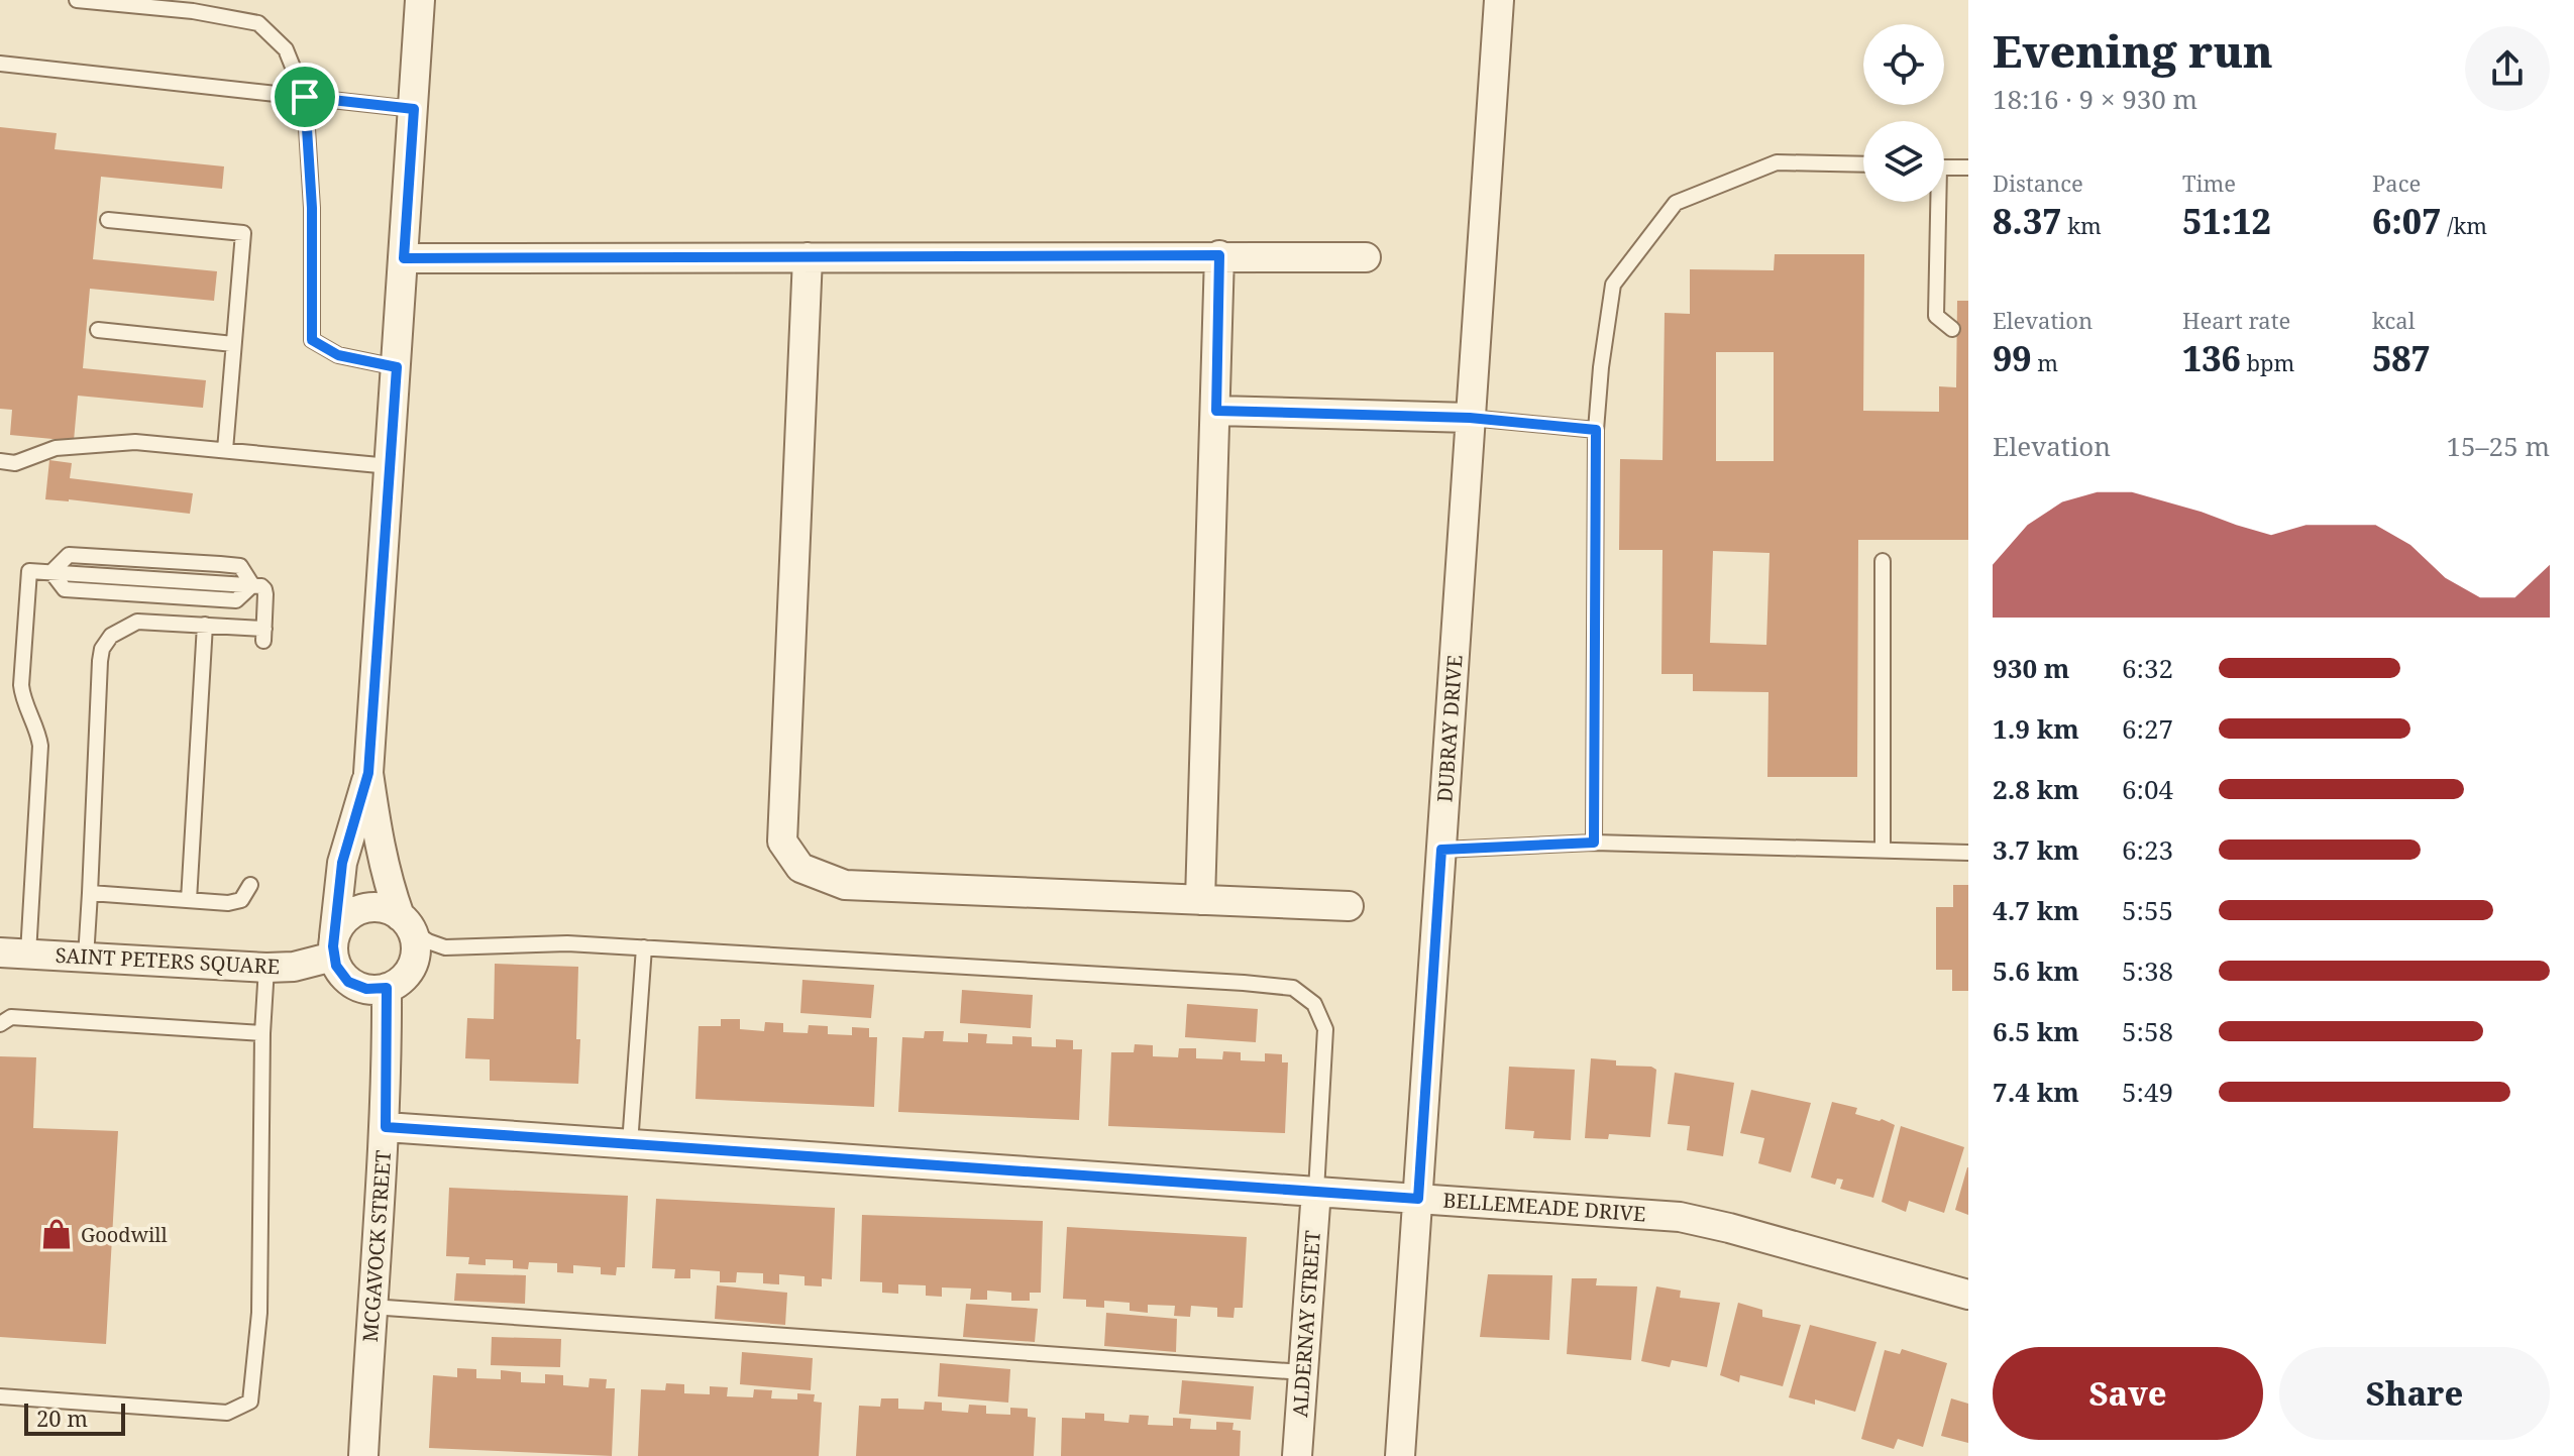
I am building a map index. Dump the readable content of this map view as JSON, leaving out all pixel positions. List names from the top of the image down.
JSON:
{
  "streets": {
    "street": [
      "DUBRAY DRIVE",
      "SAINT PETERS SQUARE",
      "BELLEMEADE DRIVE",
      "MCGAVOCK STREET",
      "ALDERNAY STREET"
    ]
  },
  "crossings": [
    ["DUBRAY DRIVE", "BELLEMEADE DRIVE"],
    ["SAINT PETERS SQUARE", "MCGAVOCK STREET"],
    ["BELLEMEADE DRIVE", "MCGAVOCK STREET"],
    ["BELLEMEADE DRIVE", "ALDERNAY STREET"]
  ],
  "places": {
    "shop": ["Goodwill"]
  },
  "scale_bar": "20 m",
  "page": {
    "heading": ["Evening run", "18:16 · 9 × 930 m"],
    "stats": [
      ["Distance", "8.37 km"],
      ["Time", "51:12"],
      ["Pace", "6:07 /km"],
      ["Elevation", "99 m"],
      ["Heart rate", "136 bpm"],
      ["kcal", "587"]
    ],
    "chart": ["Elevation", "15–25 m"],
    "list": [
      {
        "name": "930 m",
        "note": "6:32"
      },
      {
        "name": "1.9 km",
        "note": "6:27"
      },
      {
        "name": "2.8 km",
        "note": "6:04"
      },
      {
        "name": "3.7 km",
        "note": "6:23"
      },
      {
        "name": "4.7 km",
        "note": "5:55"
      },
      {
        "name": "5.6 km",
        "note": "5:38"
      },
      {
        "name": "6.5 km",
        "note": "5:58"
      },
      {
        "name": "7.4 km",
        "note": "5:49"
      }
    ],
    "buttons": ["Save", "Share"],
    "scale": "20 m"
  }
}
